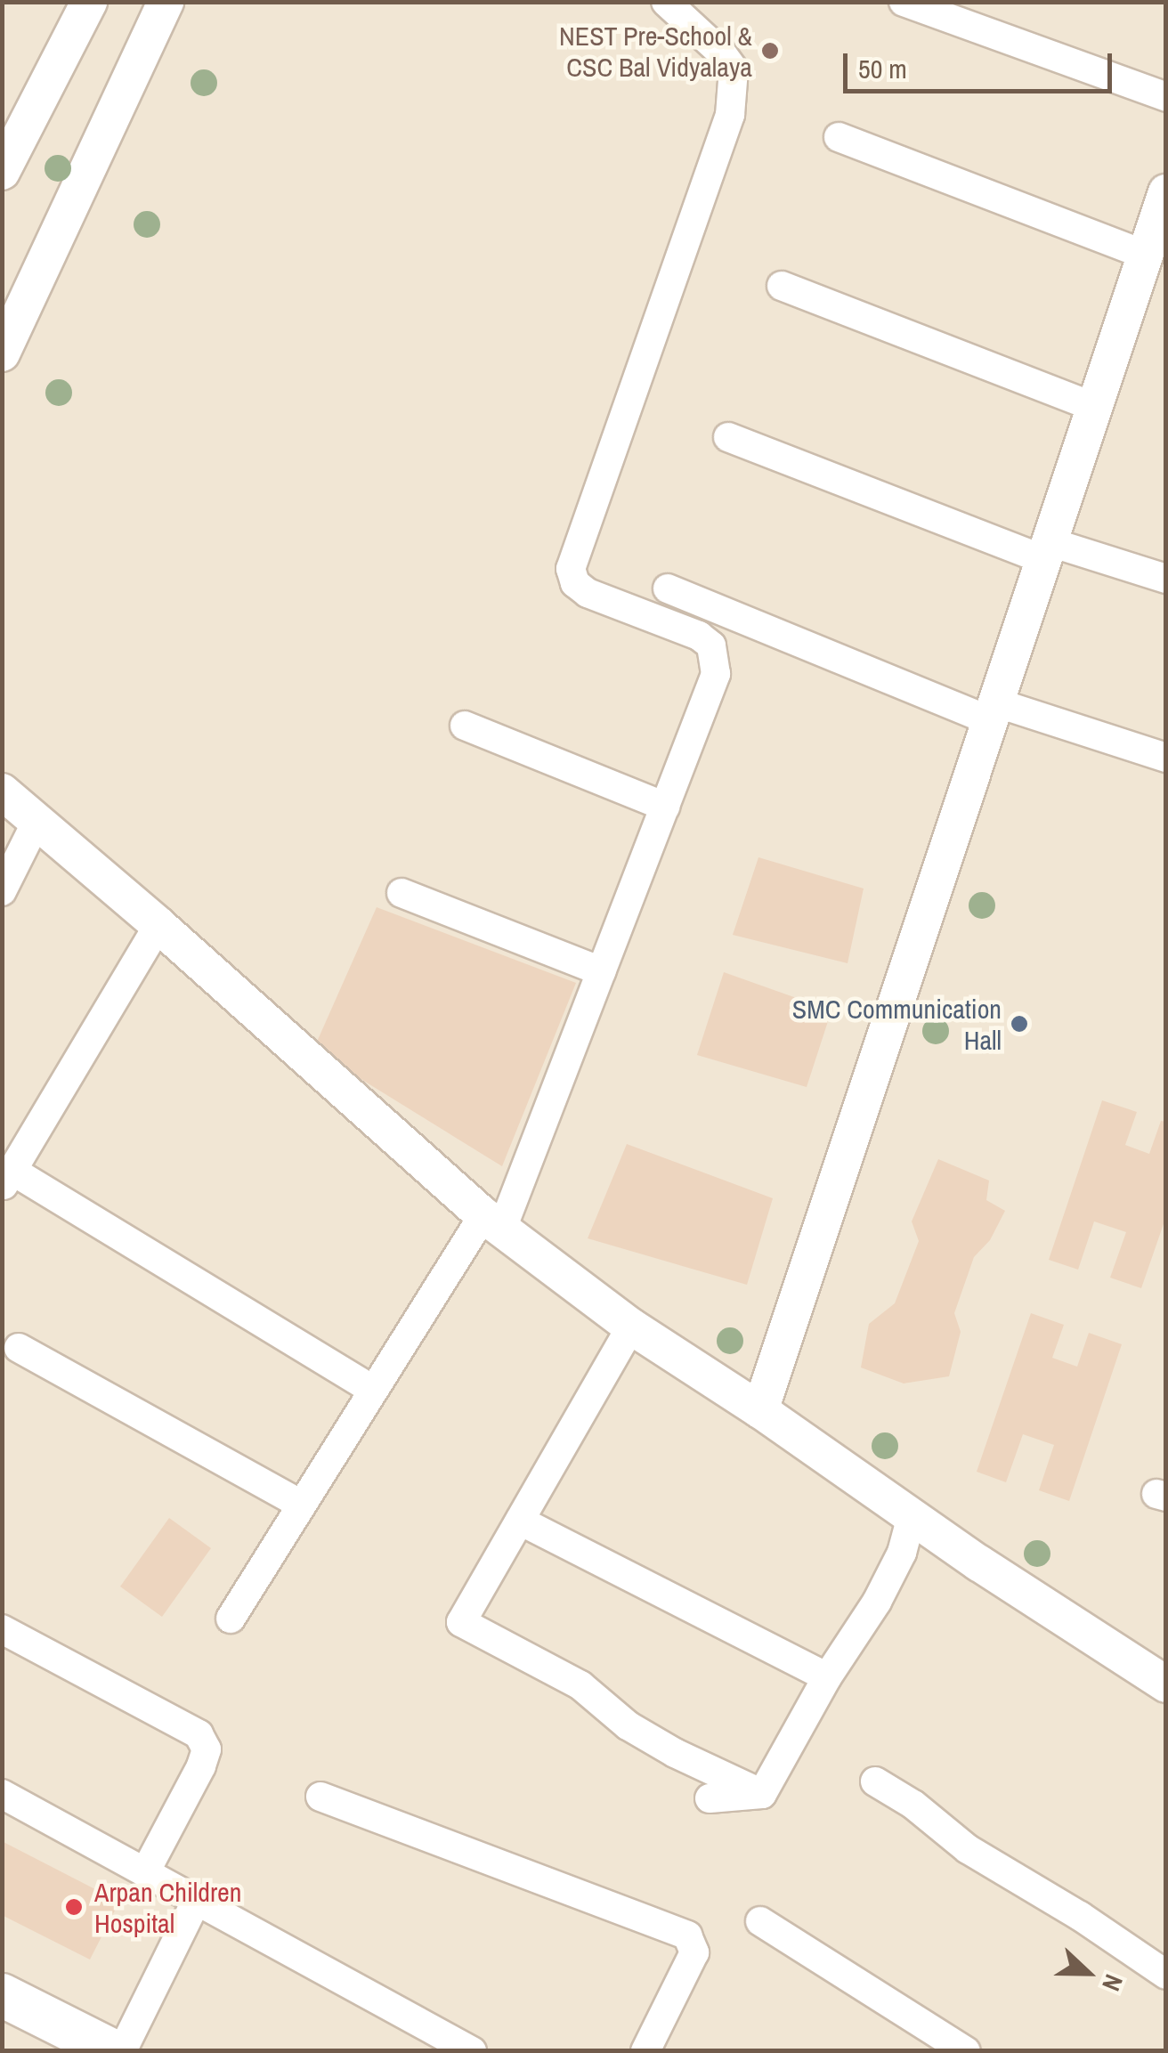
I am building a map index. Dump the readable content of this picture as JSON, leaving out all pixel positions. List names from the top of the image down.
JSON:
{
  "places": ["NEST Pre-School & CSC Bal Vidyalaya", "SMC Communication Hall", "Arpan Children Hospital"],
  "scale_bar": "50 m",
  "north": "right"
}
